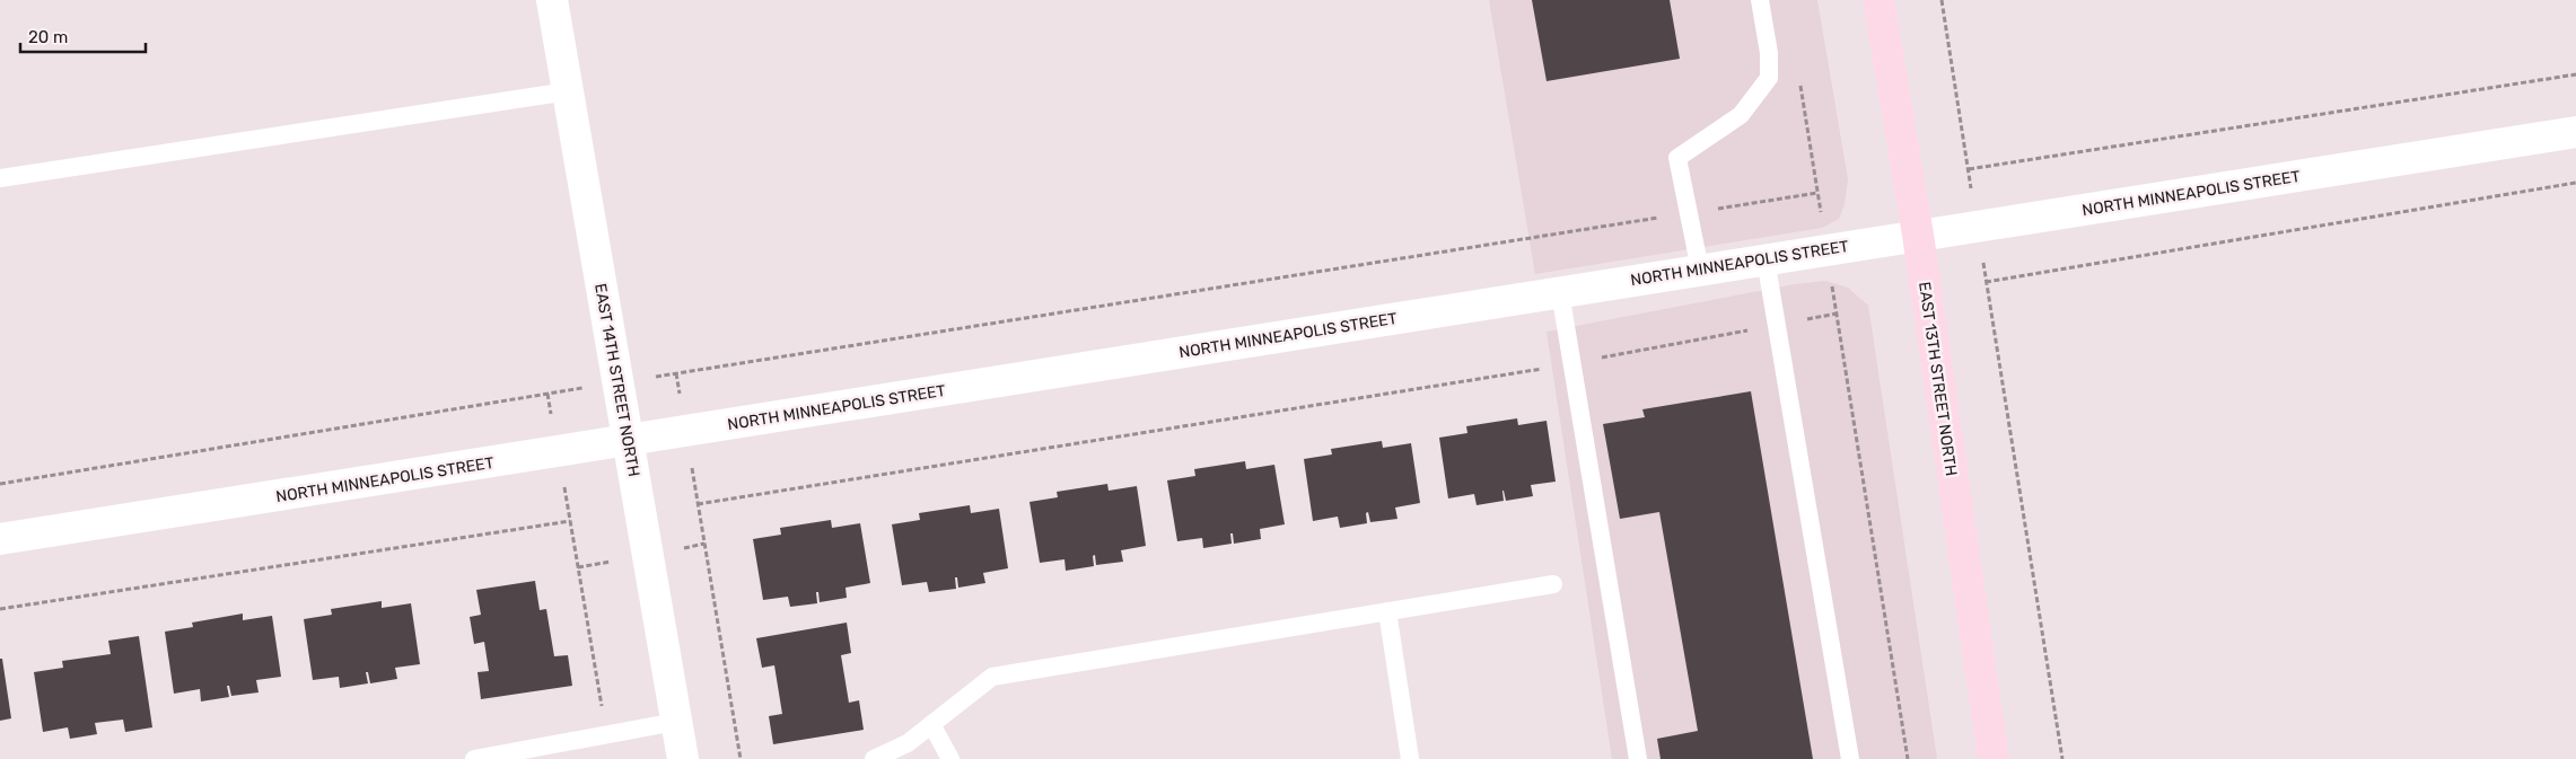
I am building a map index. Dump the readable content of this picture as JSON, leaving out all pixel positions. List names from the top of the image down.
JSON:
{
  "streets": {
    "main road": ["EAST 13TH STREET NORTH"],
    "street": ["NORTH MINNEAPOLIS STREET", "EAST 14TH STREET NORTH"]
  },
  "crossings": [
    ["NORTH MINNEAPOLIS STREET", "EAST 13TH STREET NORTH"],
    ["NORTH MINNEAPOLIS STREET", "EAST 14TH STREET NORTH"]
  ],
  "scale_bar": "20 m"
}
